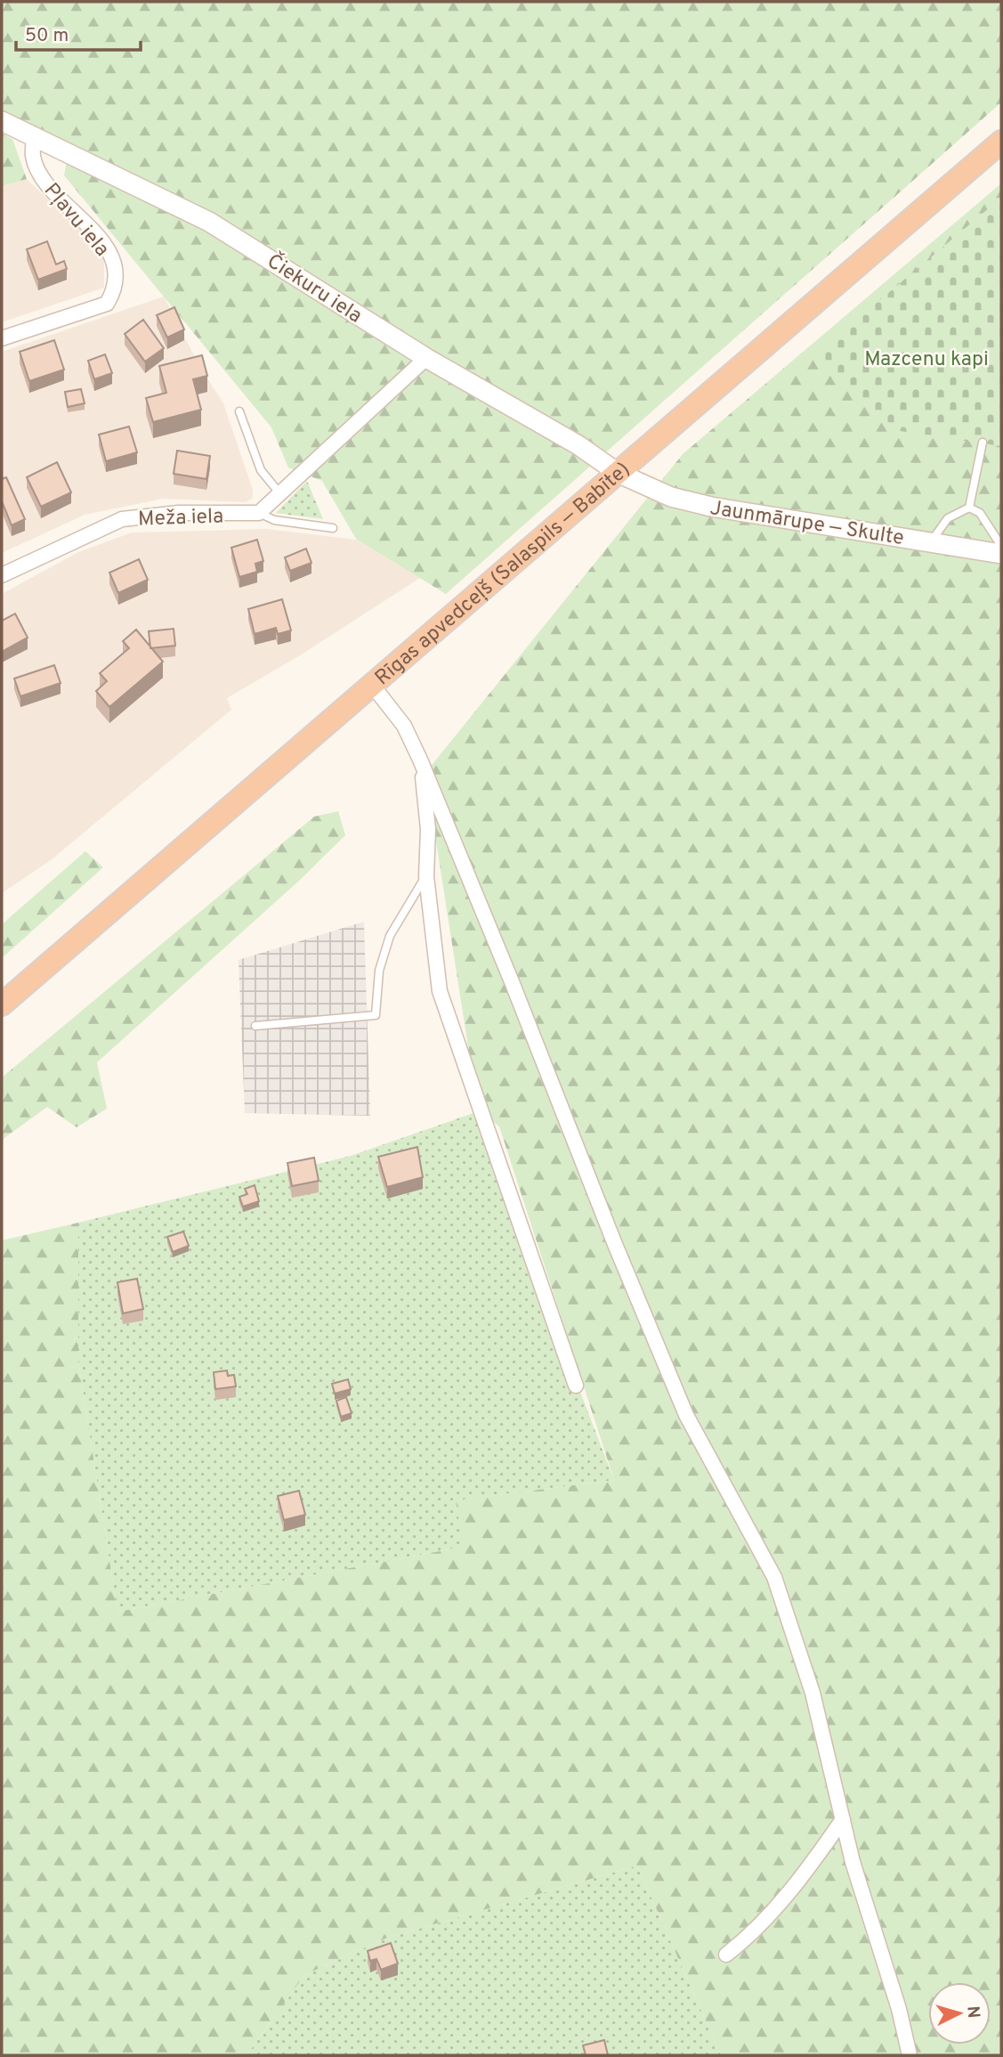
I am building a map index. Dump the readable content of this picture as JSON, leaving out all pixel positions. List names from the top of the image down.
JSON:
{
  "streets": {
    "highway": ["Rīgas apvedceļš (Salaspils — Babīte)"],
    "main road": ["Čiekuru iela", "Jaunmārupe — Skulte"],
    "street": ["Pļavu iela", "Meža iela"]
  },
  "crossings": [
    ["Pļavu iela", "Čiekuru iela"],
    ["Čiekuru iela", "Jaunmārupe — Skulte"],
    ["Čiekuru iela", "Rīgas apvedceļš (Salaspils — Babīte)"],
    ["Jaunmārupe — Skulte", "Rīgas apvedceļš (Salaspils — Babīte)"]
  ],
  "parks": ["Mazcenu kapi"],
  "scale_bar": "50 m",
  "north": "right"
}
